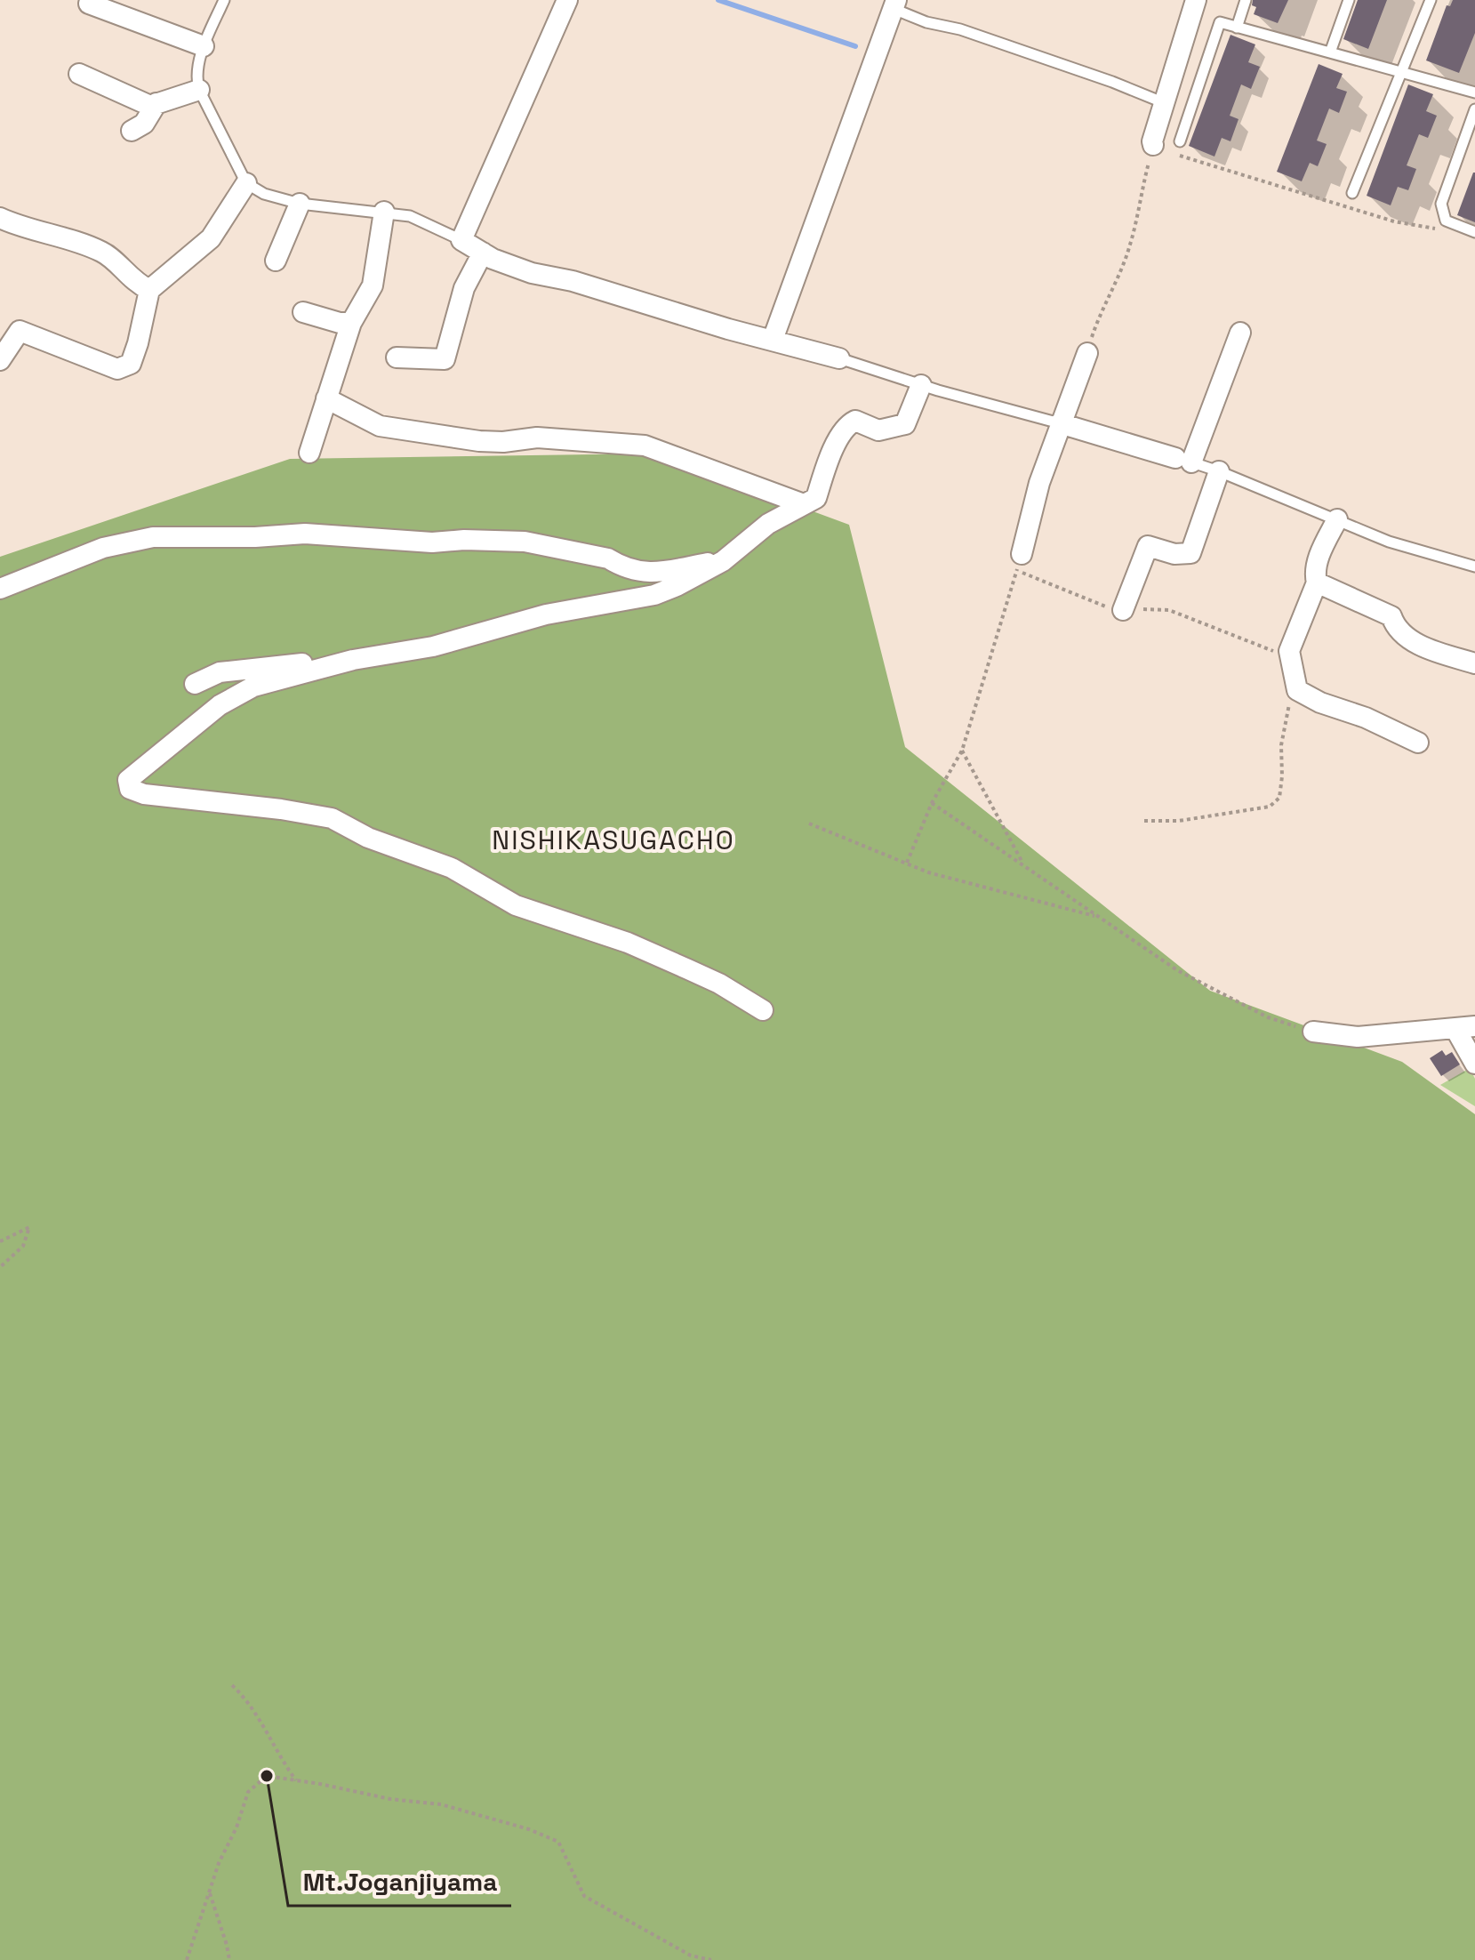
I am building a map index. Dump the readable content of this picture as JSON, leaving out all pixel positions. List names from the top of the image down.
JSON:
{
  "districts": ["NISHIKASUGACHO"],
  "places": ["Mt.Joganjiyama"]
}
